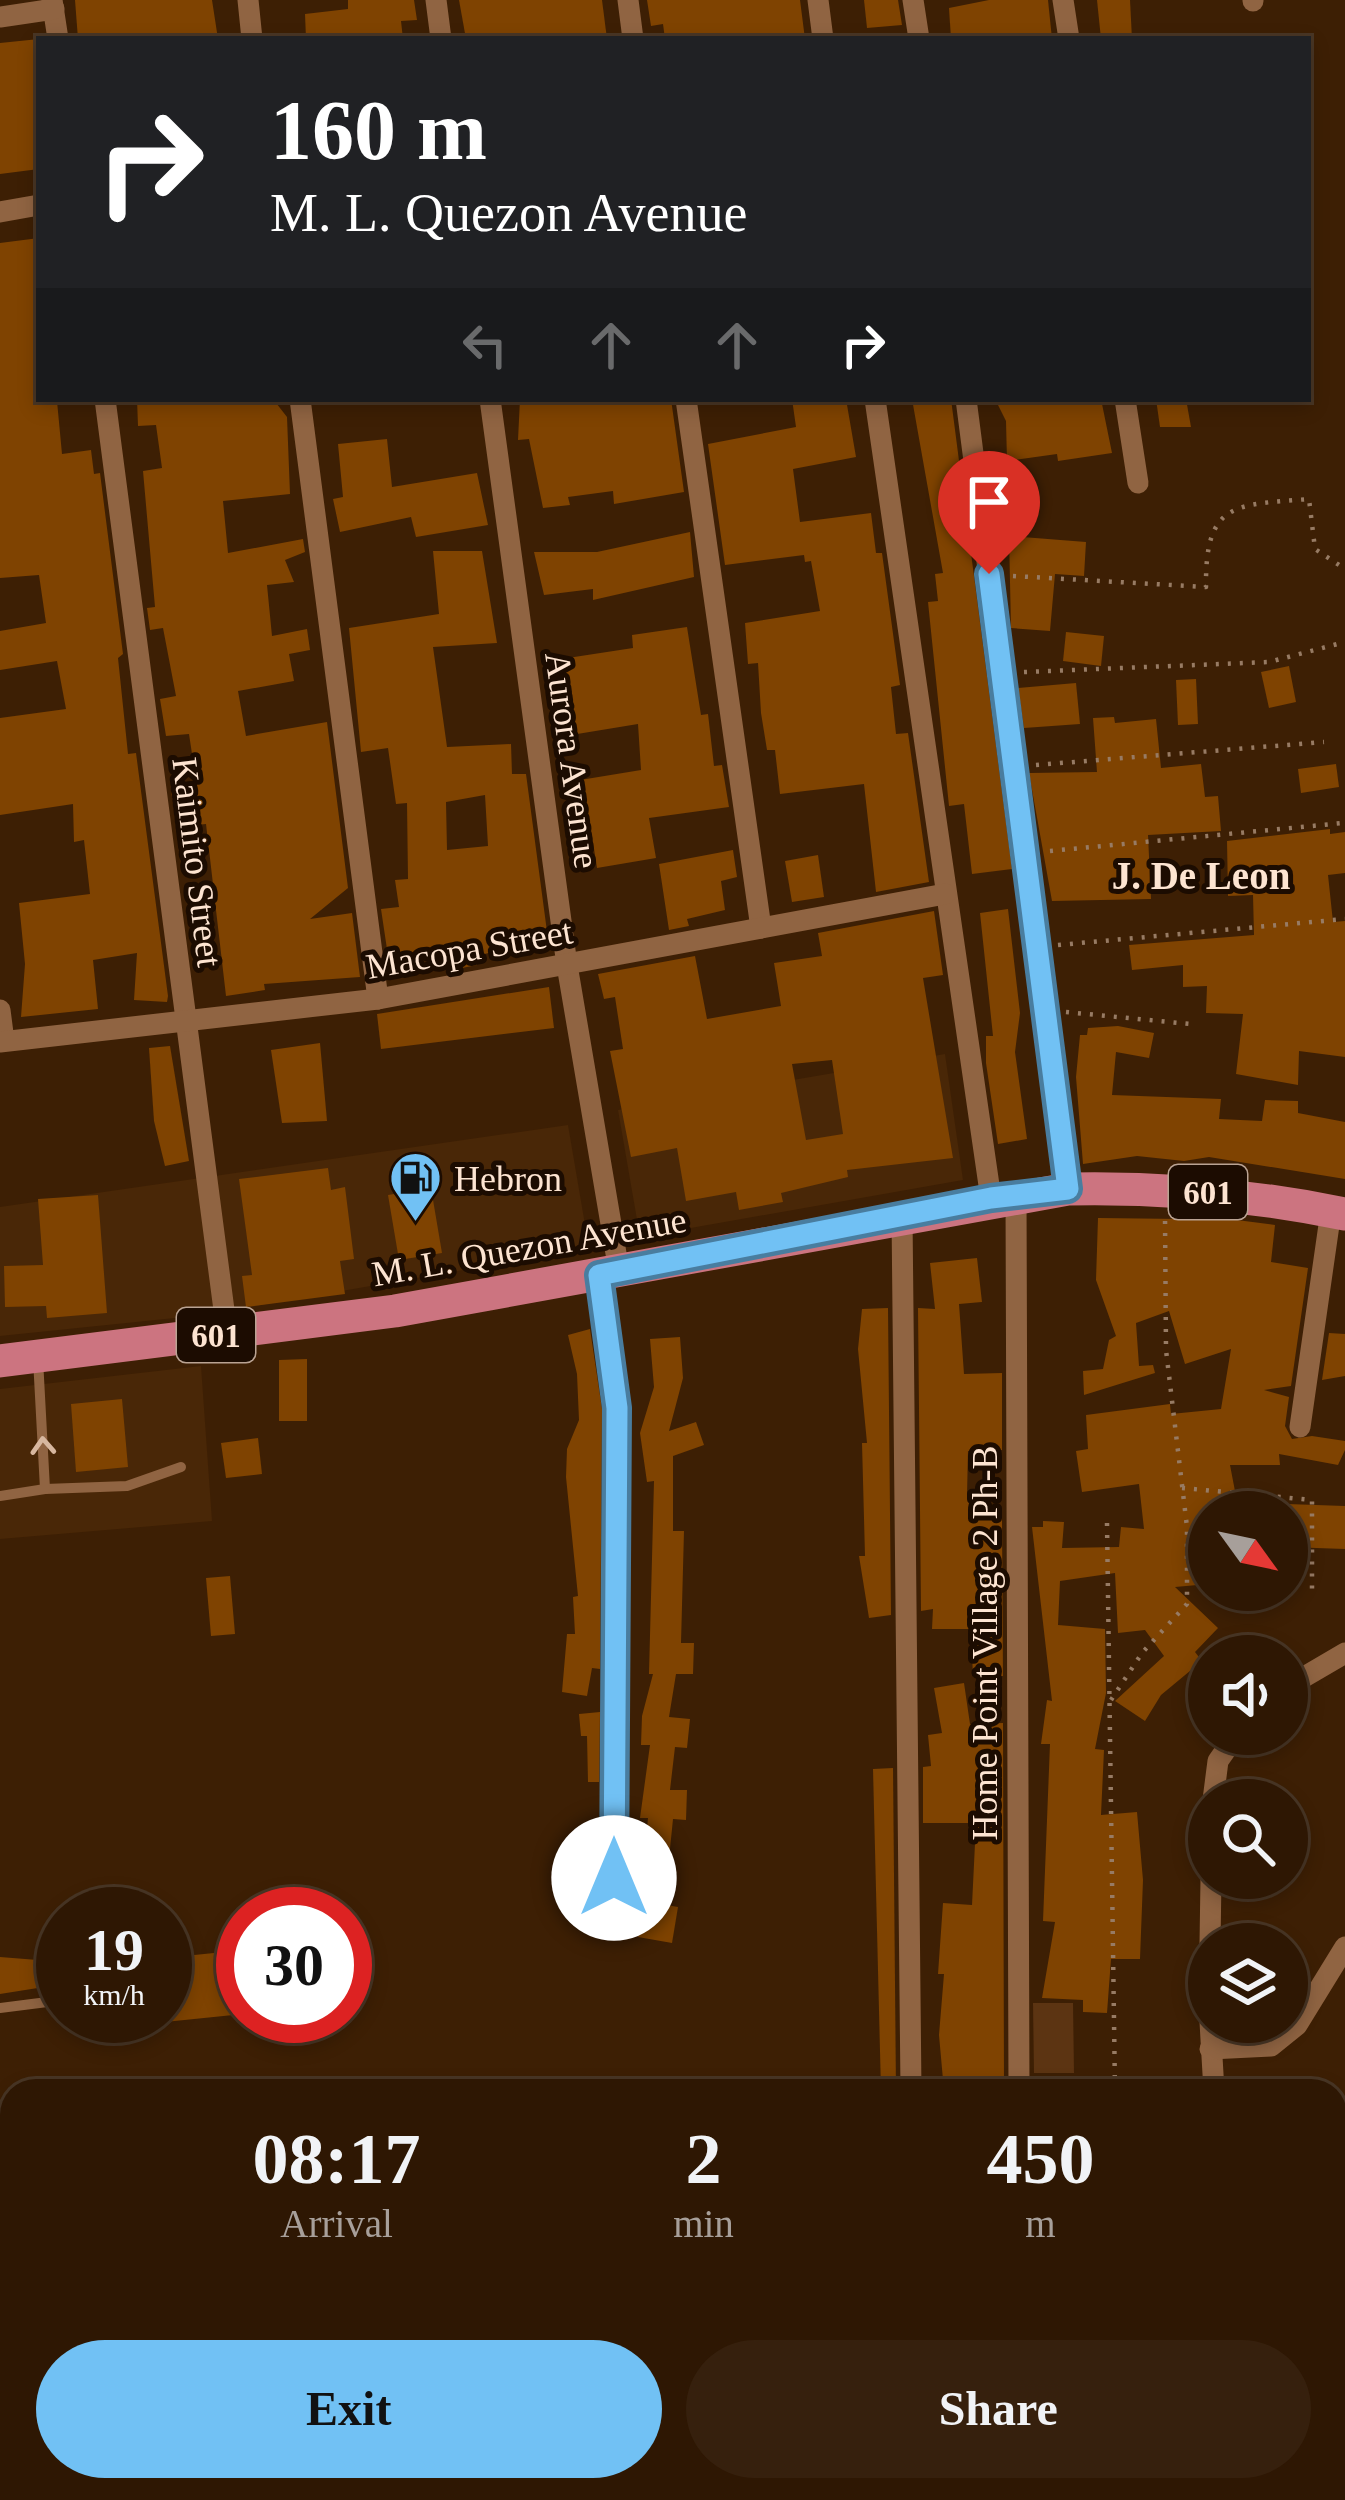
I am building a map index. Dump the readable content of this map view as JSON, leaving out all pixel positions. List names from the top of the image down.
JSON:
{
  "streets": {
    "main road": ["601", "M. L. Quezon Avenue"],
    "street": [
      "Aurora Avenue",
      "Kaimito Street",
      "Macopa Street",
      "Home Point Village 2 Ph-B"
    ]
  },
  "crossings": [
    ["Aurora Avenue", "Macopa Street"],
    ["Aurora Avenue", "M. L. Quezon Avenue"],
    ["Kaimito Street", "Macopa Street"],
    ["Kaimito Street", "M. L. Quezon Avenue"],
    ["Macopa Street", "Home Point Village 2 Ph-B"],
    ["601", "M. L. Quezon Avenue"],
    ["M. L. Quezon Avenue", "Home Point Village 2 Ph-B"]
  ],
  "districts": ["J. De Leon"],
  "places": {
    "fuel station": ["Hebron"]
  },
  "north": "bottom right",
  "page": {
    "turn": ["160 m", "M. L. Quezon Avenue"],
    "speed": "19 km/h",
    "limit": "30",
    "eta": [
      "08:17",
      "Arrival",
      "2",
      "min",
      "450",
      "m"
    ],
    "buttons": ["Exit", "Share"]
  }
}
